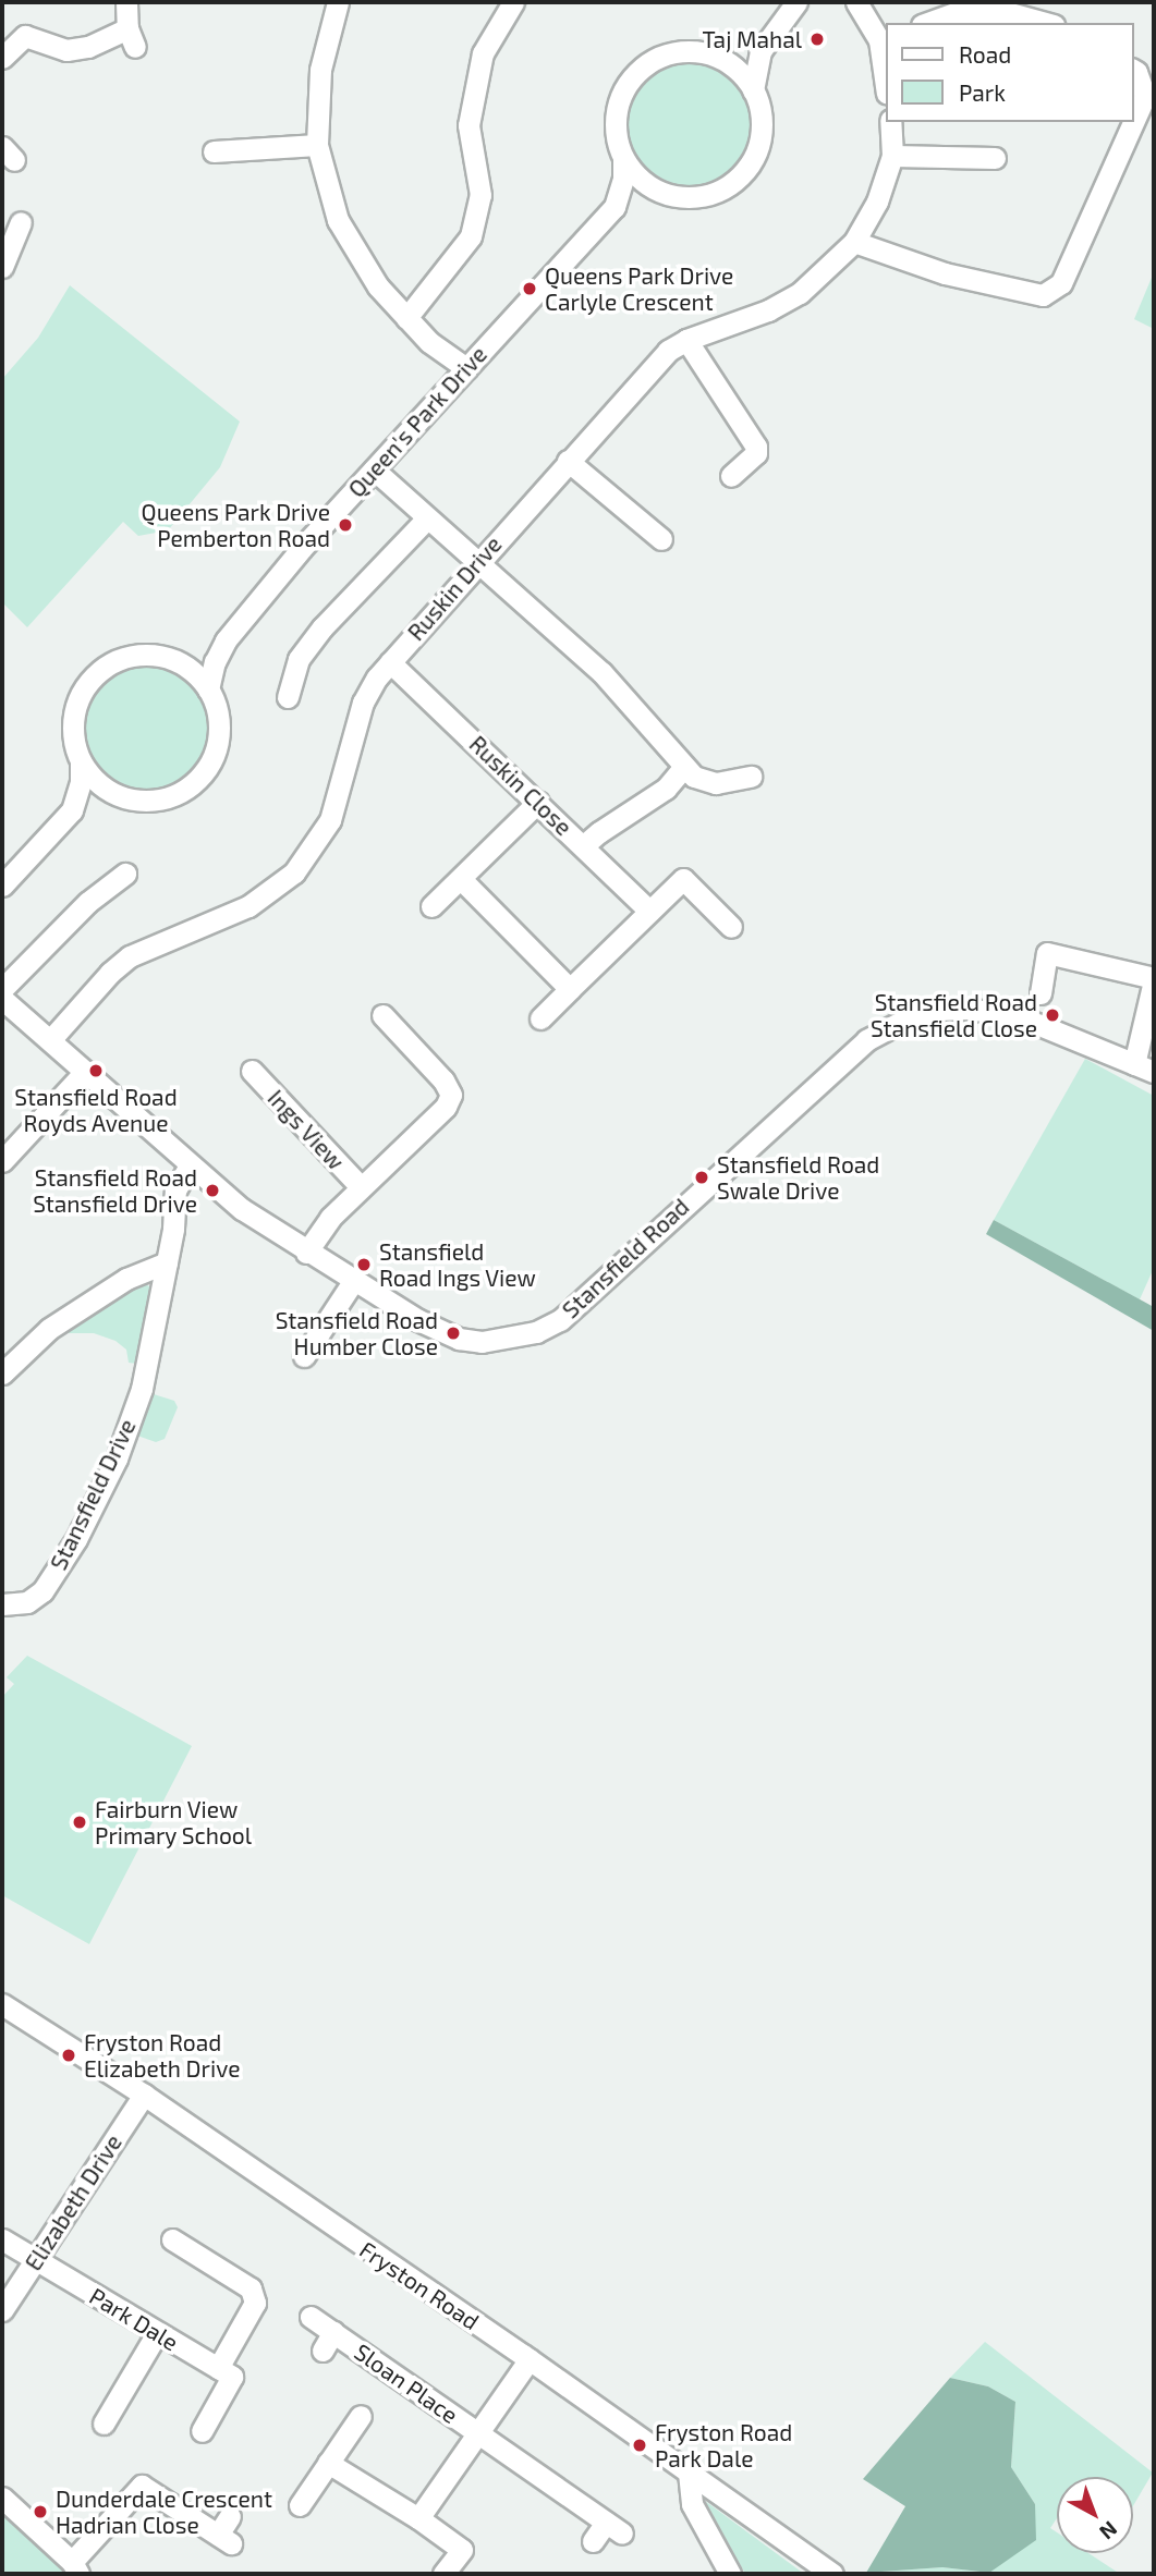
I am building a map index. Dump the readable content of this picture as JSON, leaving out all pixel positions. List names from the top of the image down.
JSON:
{
  "streets": {
    "street": [
      "Queen's Park Drive",
      "Ruskin Drive",
      "Ruskin Close",
      "Ings View",
      "Stansfield Road",
      "Stansfield Drive",
      "Elizabeth Drive",
      "Fryston Road",
      "Park Dale",
      "Sloan Place"
    ]
  },
  "crossings": [
    ["Ruskin Drive", "Ruskin Close"],
    ["Ruskin Drive", "Stansfield Road"],
    ["Ings View", "Stansfield Road"],
    ["Stansfield Road", "Stansfield Drive"],
    ["Elizabeth Drive", "Fryston Road"],
    ["Elizabeth Drive", "Park Dale"],
    ["Fryston Road", "Sloan Place"]
  ],
  "places": [
    "Taj Mahal",
    "Queens Park Drive Carlyle Crescent",
    "Queens Park Drive Pemberton Road",
    "Stansfield Road Stansfield Close",
    "Stansfield Road Royds Avenue",
    "Stansfield Road Swale Drive",
    "Stansfield Road Stansfield Drive",
    "Stansfield Road Ings View",
    "Stansfield Road Humber Close",
    "Fairburn View Primary School",
    "Fryston Road Elizabeth Drive",
    "Fryston Road Park Dale",
    "Dunderdale Crescent Hadrian Close"
  ],
  "legend": ["Road", "Park"],
  "north": "bottom right"
}
